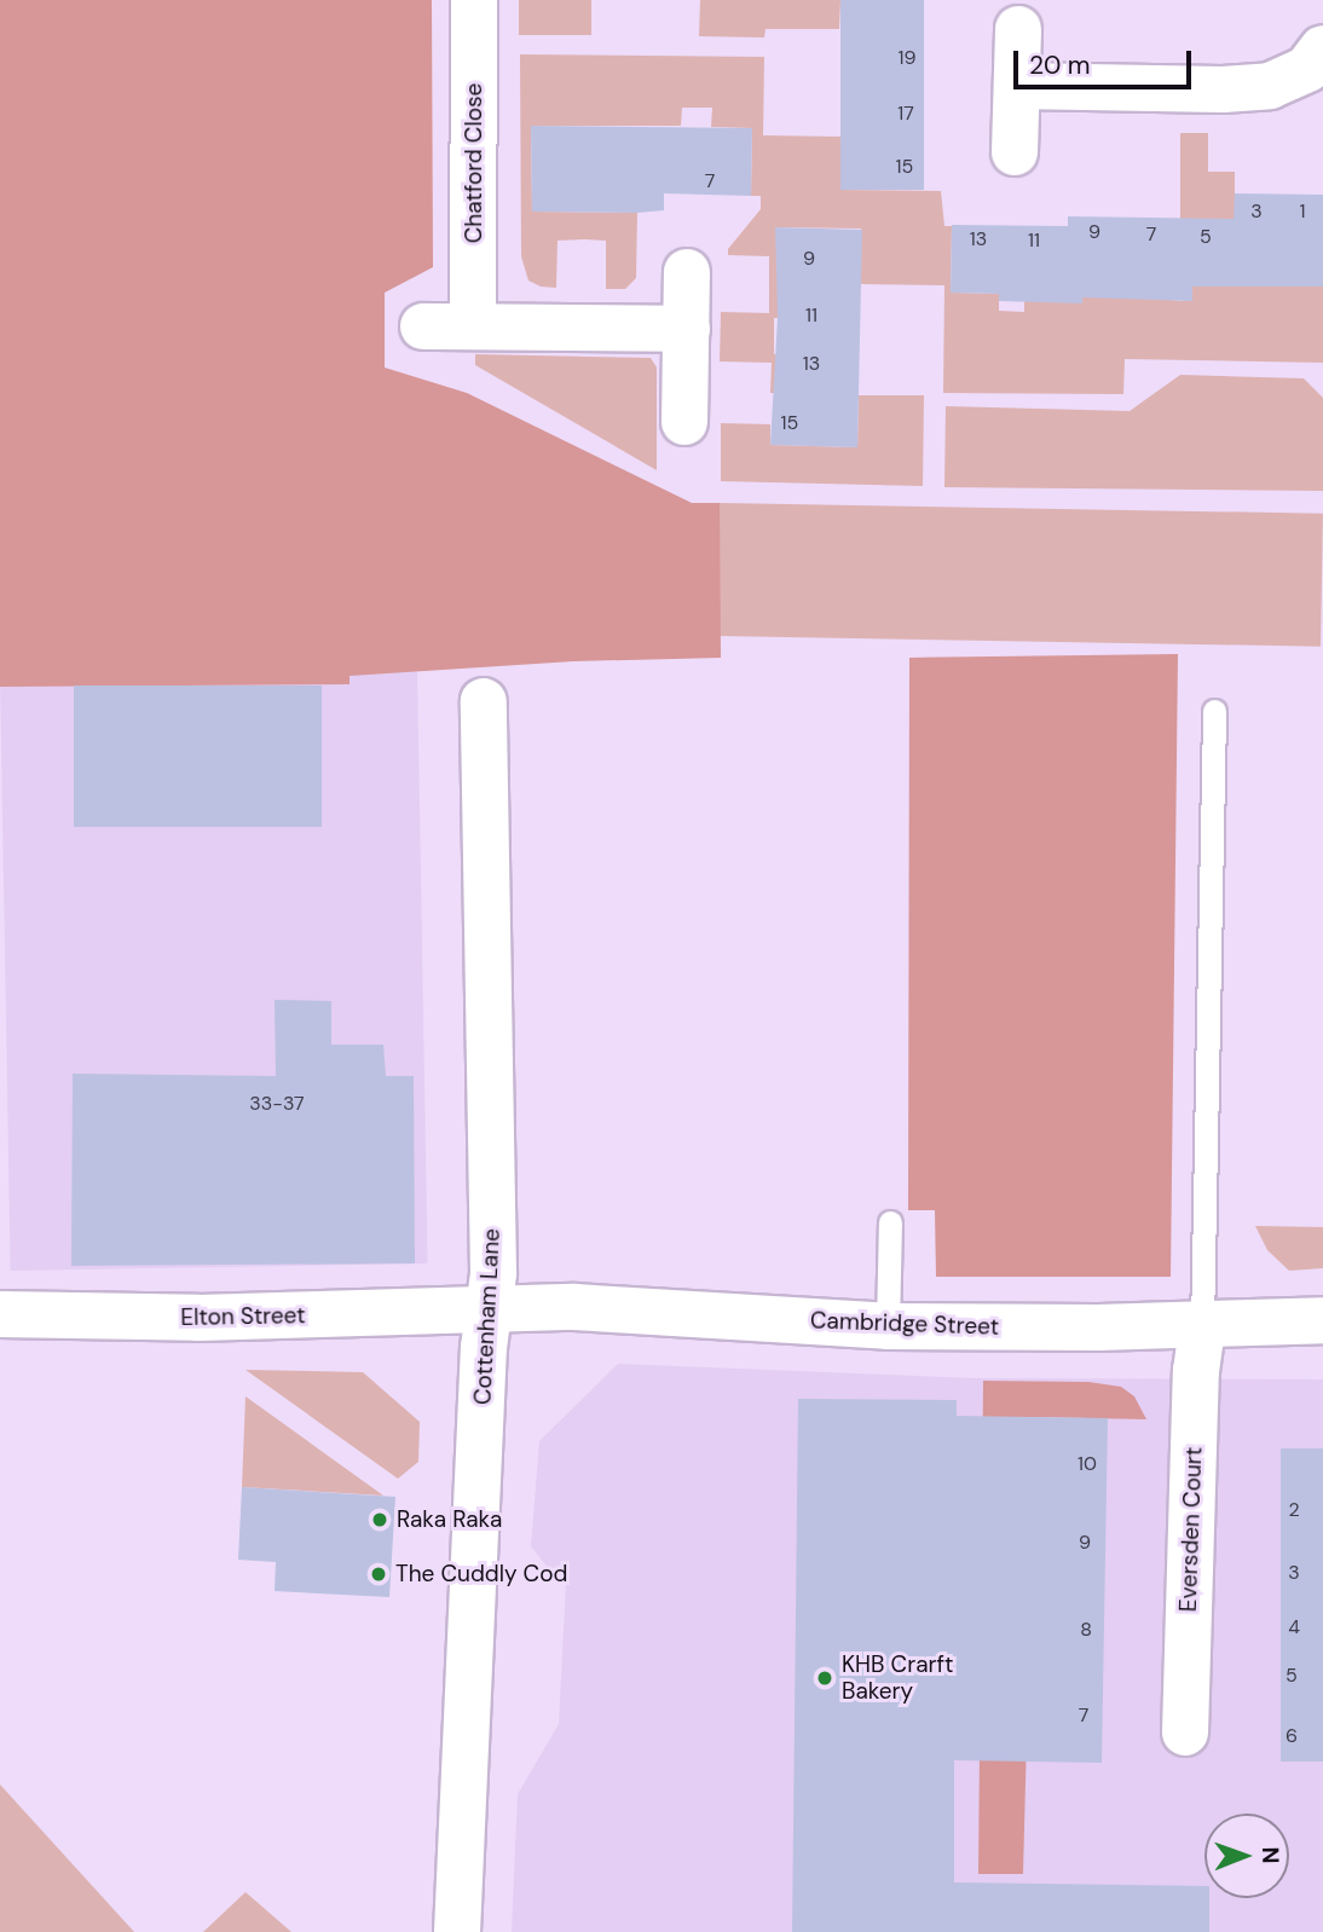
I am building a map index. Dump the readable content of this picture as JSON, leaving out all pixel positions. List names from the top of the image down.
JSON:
{
  "streets": {
    "street": [
      "Chatford Close",
      "Elton Street",
      "Cottenham Lane",
      "Cambridge Street",
      "Eversden Court"
    ]
  },
  "crossings": [
    ["Elton Street", "Cottenham Lane"],
    ["Elton Street", "Cambridge Street"],
    ["Cottenham Lane", "Cambridge Street"],
    ["Cambridge Street", "Eversden Court"]
  ],
  "places": ["Raka Raka", "The Cuddly Cod", "KHB Crarft Bakery"],
  "house_numbers": [
    "19",
    "17",
    "15",
    "7",
    "3",
    "1",
    "9",
    "7",
    "5",
    "13",
    "11",
    "9",
    "11",
    "13",
    "15",
    "33-37",
    "10",
    "2",
    "9",
    "3",
    "4",
    "8",
    "5",
    "7",
    "6"
  ],
  "scale_bar": "20 m",
  "north": "right"
}
